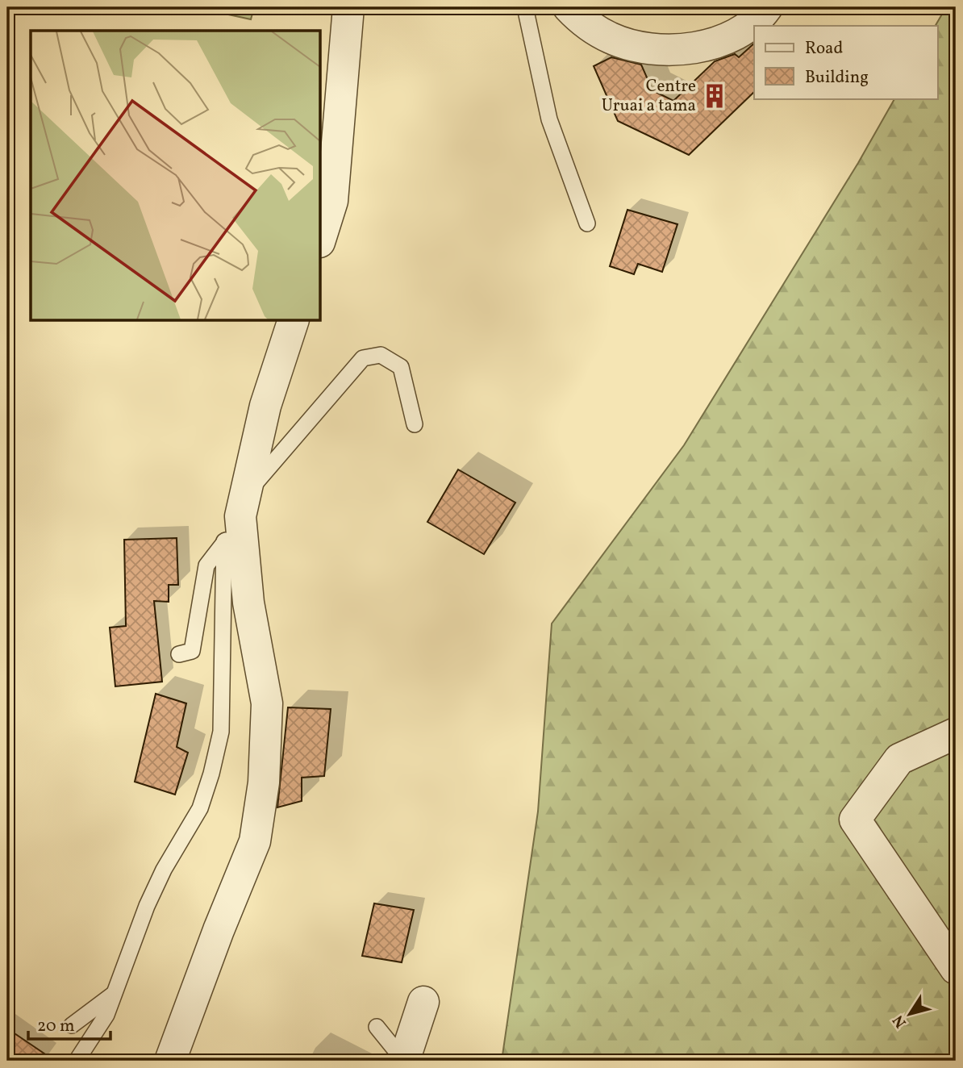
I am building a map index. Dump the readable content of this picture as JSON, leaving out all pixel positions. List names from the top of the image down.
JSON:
{
  "places": {
    "building": ["Centre Uruai a tama"]
  },
  "legend": ["Road", "Building"],
  "scale_bar": "20 m",
  "north": "bottom left"
}
